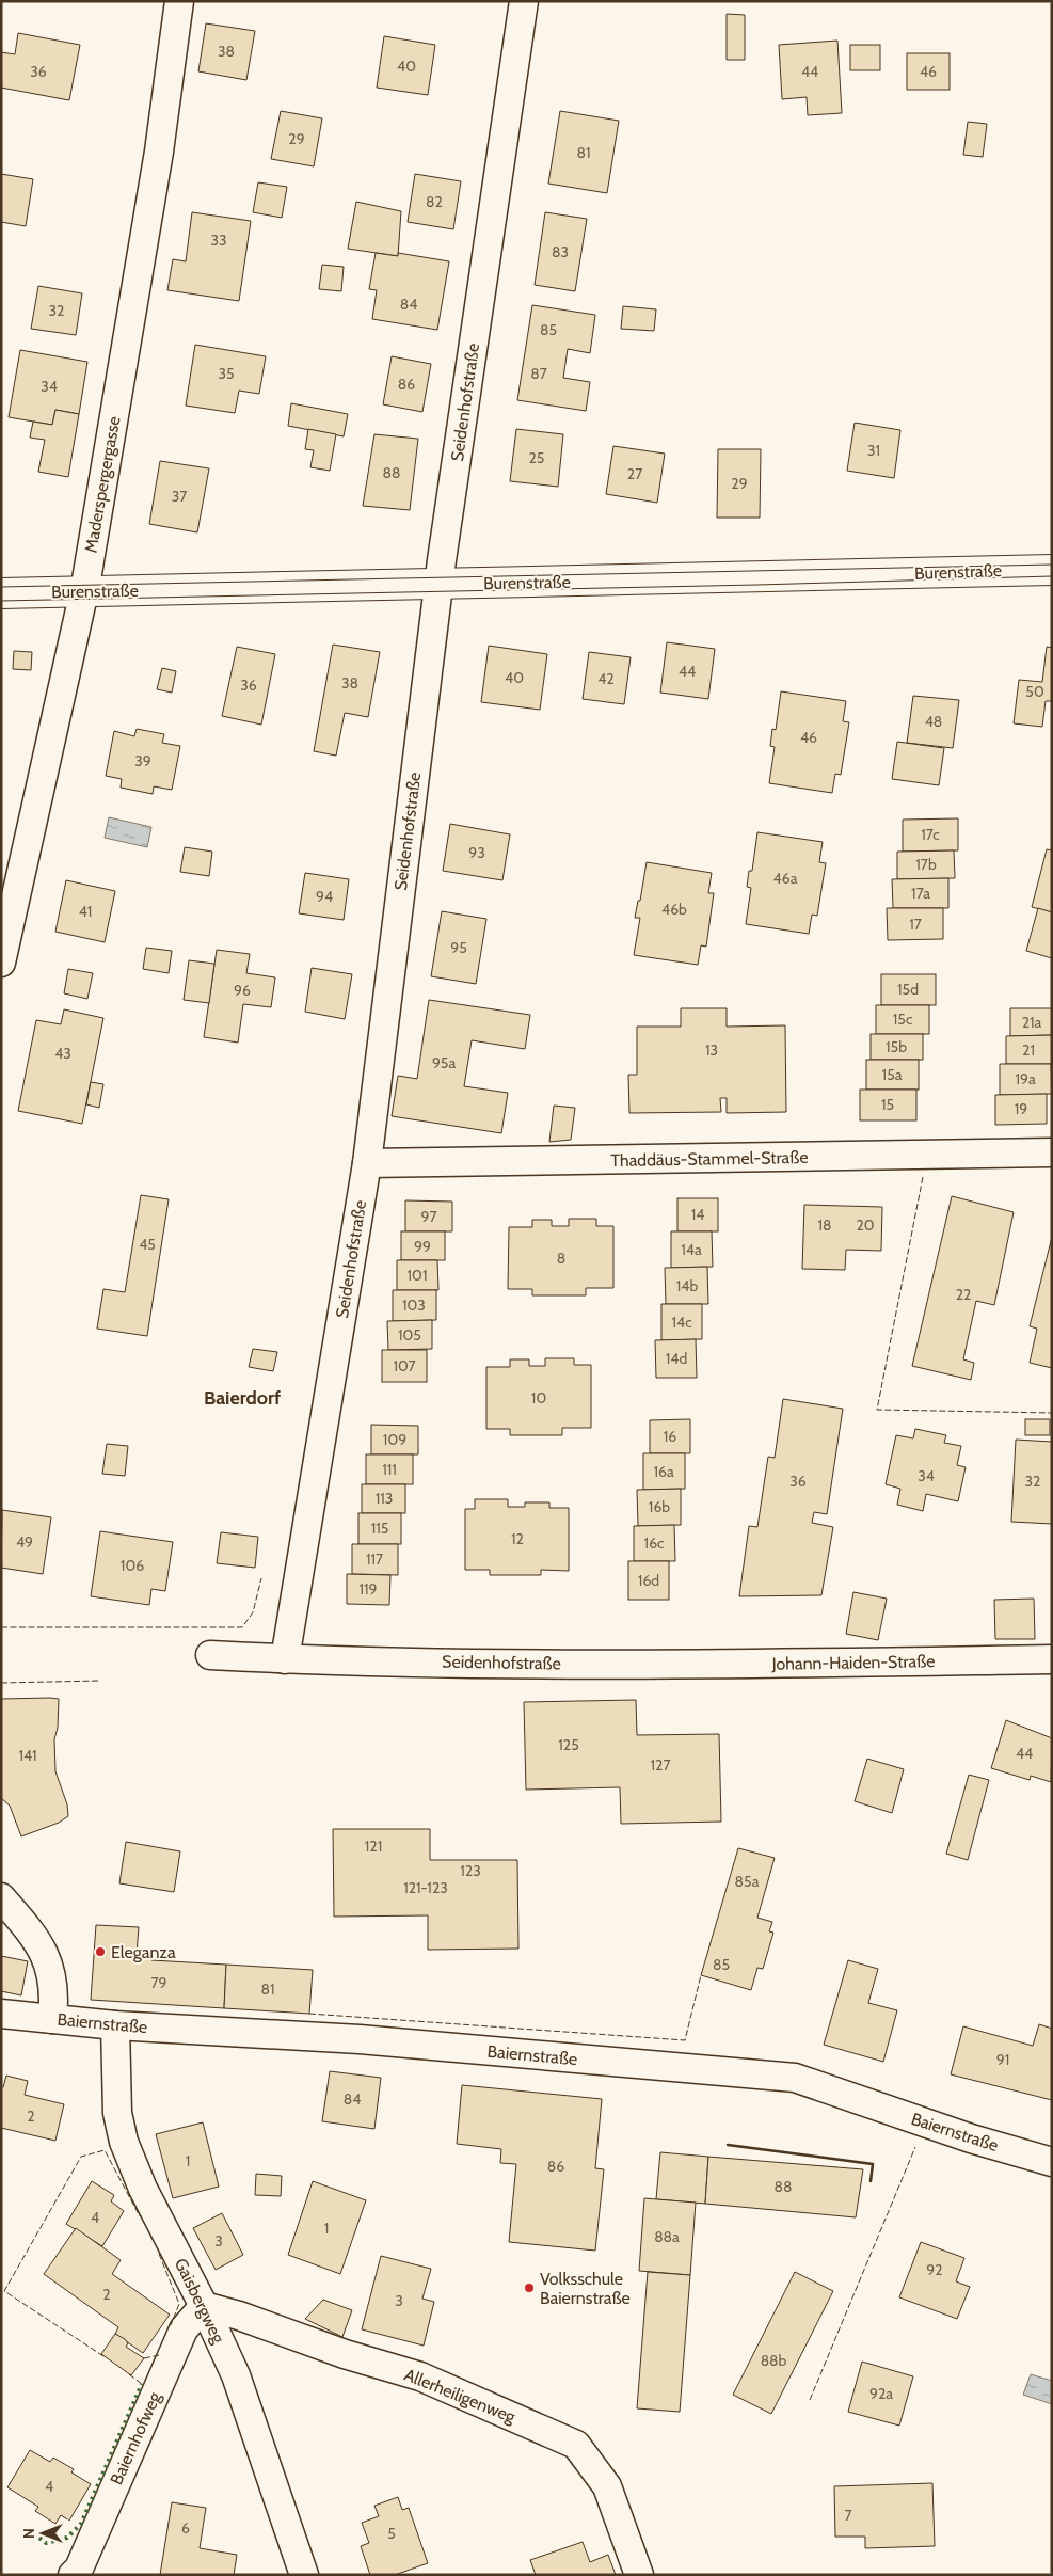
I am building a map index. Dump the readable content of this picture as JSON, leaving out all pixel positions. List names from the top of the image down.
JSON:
{
  "streets": {
    "street": [
      "Seidenhofstraße",
      "Maderspergergasse",
      "Burenstraße",
      "Thaddäus-Stammel-Straße",
      "Johann-Haiden-Straße",
      "Baiernstraße",
      "Gaisbergweg",
      "Allerheiligenweg",
      "Baiernhofweg"
    ]
  },
  "crossings": [
    ["Seidenhofstraße", "Burenstraße"],
    ["Seidenhofstraße", "Thaddäus-Stammel-Straße"],
    ["Seidenhofstraße", "Johann-Haiden-Straße"],
    ["Maderspergergasse", "Burenstraße"],
    ["Baiernstraße", "Gaisbergweg"],
    ["Gaisbergweg", "Allerheiligenweg"],
    ["Gaisbergweg", "Baiernhofweg"],
    ["Allerheiligenweg", "Baiernhofweg"]
  ],
  "districts": ["Baierdorf"],
  "places": ["Eleganza", "Volksschule Baiernstraße"],
  "house_numbers": [
    "38",
    "40",
    "36",
    "44",
    "46",
    "29",
    "81",
    "82",
    "33",
    "83",
    "84",
    "32",
    "85",
    "35",
    "87",
    "86",
    "34",
    "31",
    "25",
    "88",
    "27",
    "29",
    "37",
    "44",
    "40",
    "42",
    "38",
    "36",
    "50",
    "48",
    "46",
    "39",
    "17c",
    "93",
    "17b",
    "46a",
    "17a",
    "94",
    "46b",
    "41",
    "17",
    "95",
    "15d",
    "96",
    "15c",
    "21a",
    "15b",
    "13",
    "21",
    "43",
    "95a",
    "15a",
    "19a",
    "15",
    "19",
    "14",
    "97",
    "18",
    "20",
    "45",
    "99",
    "14a",
    "8",
    "101",
    "14b",
    "22",
    "103",
    "14c",
    "105",
    "14d",
    "107",
    "10",
    "16",
    "109",
    "111",
    "16a",
    "34",
    "36",
    "32",
    "113",
    "16b",
    "115",
    "12",
    "49",
    "16c",
    "117",
    "106",
    "16d",
    "119",
    "125",
    "44",
    "141",
    "127",
    "121",
    "123",
    "85a",
    "121-123",
    "85",
    "79",
    "81",
    "91",
    "84",
    "2",
    "1",
    "86",
    "88",
    "4",
    "1",
    "88a",
    "3",
    "92",
    "2",
    "3",
    "88b",
    "92a",
    "4",
    "7",
    "6",
    "5"
  ],
  "north": "left"
}
